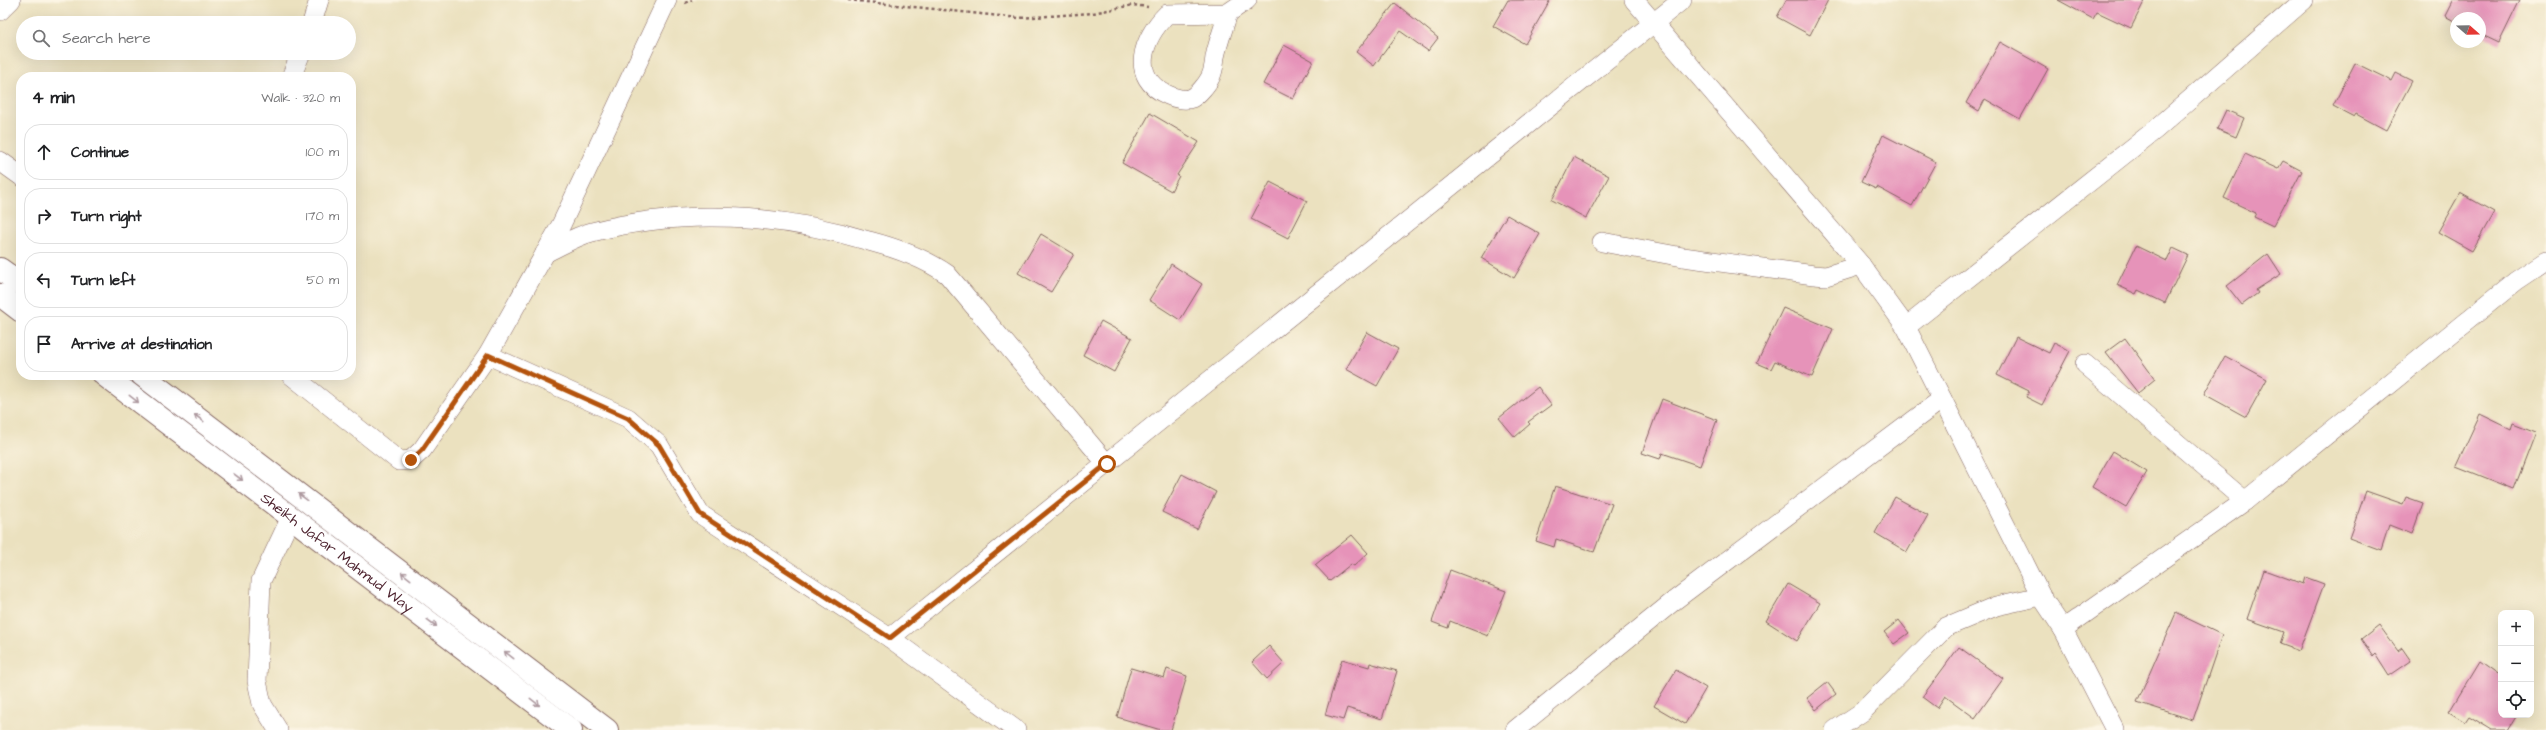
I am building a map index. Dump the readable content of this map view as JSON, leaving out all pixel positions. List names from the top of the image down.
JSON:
{
  "streets": {
    "main road": ["Sheikh Jafar Mahmud Way"]
  },
  "north": "right",
  "page": {
    "search": "Search here",
    "heading": ["4 min", "Walk · 320 m"],
    "list": [
      ["Continue", "100 m"],
      ["Turn right", "170 m"],
      ["Turn left", "50 m"],
      "Arrive at destination"
    ],
    "map_buttons": ["+", "−"]
  }
}
